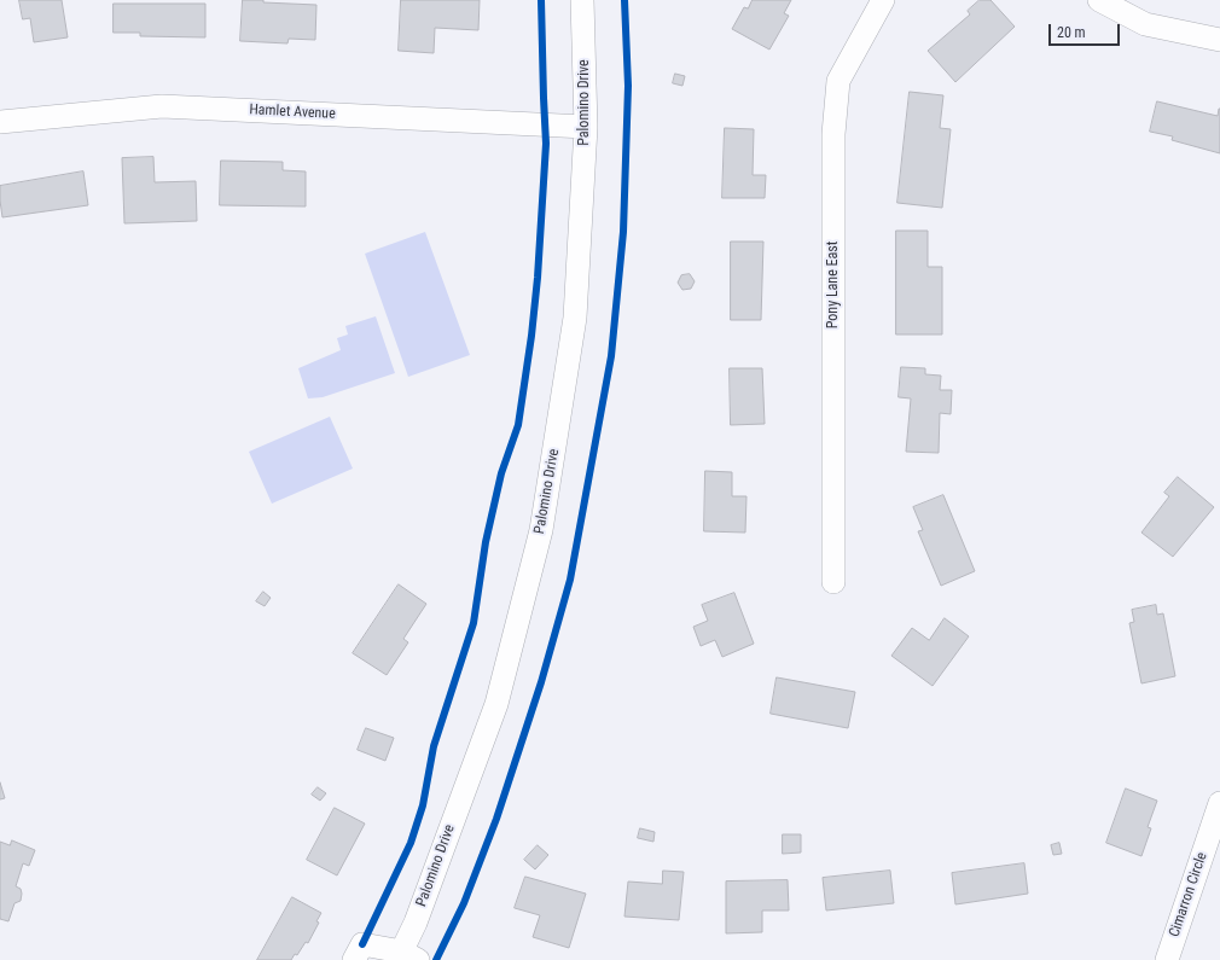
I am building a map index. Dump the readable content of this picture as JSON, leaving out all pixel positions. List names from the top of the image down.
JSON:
{
  "streets": {
    "street": [
      "Palomino Drive",
      "Hamlet Avenue",
      "Pony Lane East",
      "Cimarron Circle"
    ]
  },
  "crossings": [
    ["Palomino Drive", "Hamlet Avenue"]
  ],
  "scale_bar": "20 m"
}
